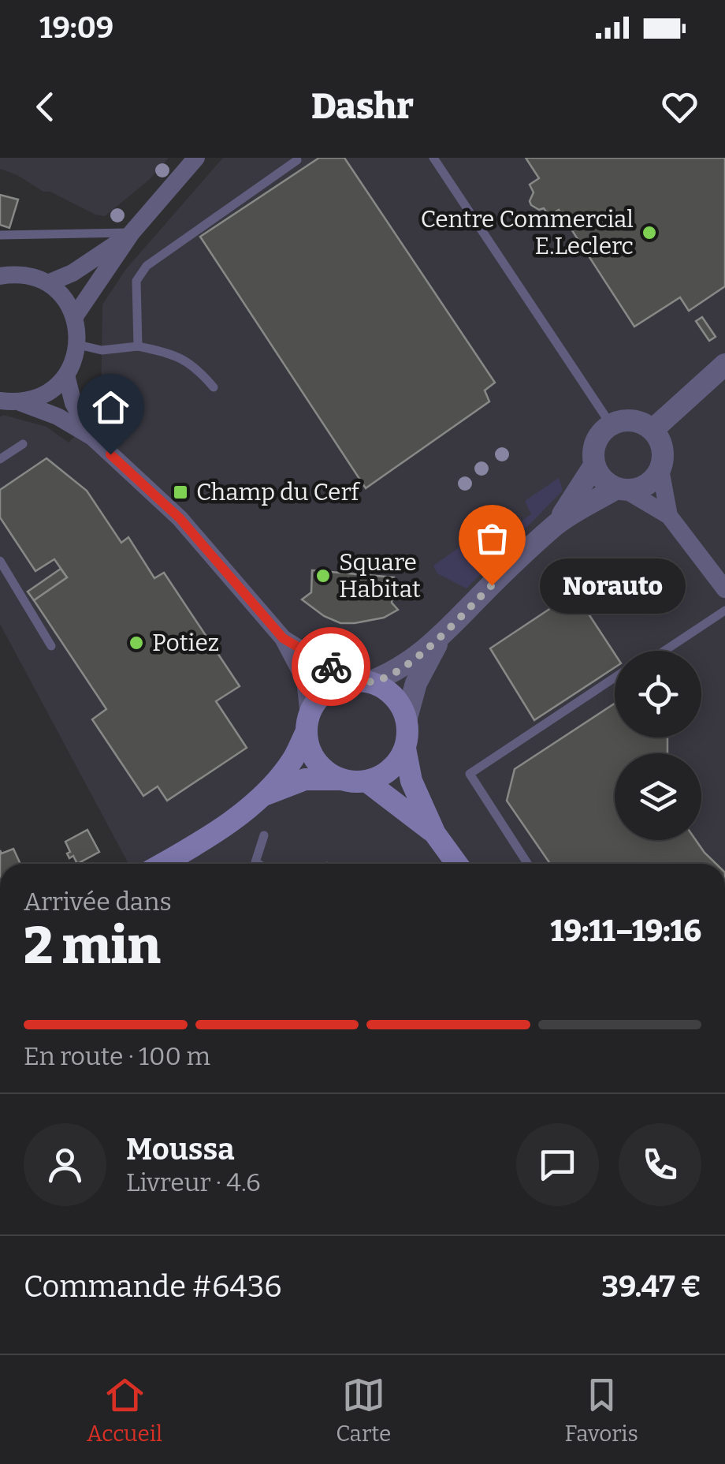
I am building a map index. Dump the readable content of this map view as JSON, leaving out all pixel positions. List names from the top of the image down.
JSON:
{
  "places": {
    "other": [
      "Centre Commercial E.Leclerc",
      "Square Habitat",
      "Norauto",
      "Potiez"
    ],
    "transit": ["Champ du Cerf"]
  },
  "page": {
    "status": "19:09",
    "header": "Dashr",
    "bubble": "Norauto",
    "heading": ["2 min", "Arrivée dans", "19:11–19:16"],
    "panel": [
      "Moussa",
      "Livreur · 4.6",
      "Commande #6436",
      "39.47 €"
    ],
    "bar": "En route · 100 m",
    "tabs": ["Accueil", "Carte", "Favoris"]
  }
}
